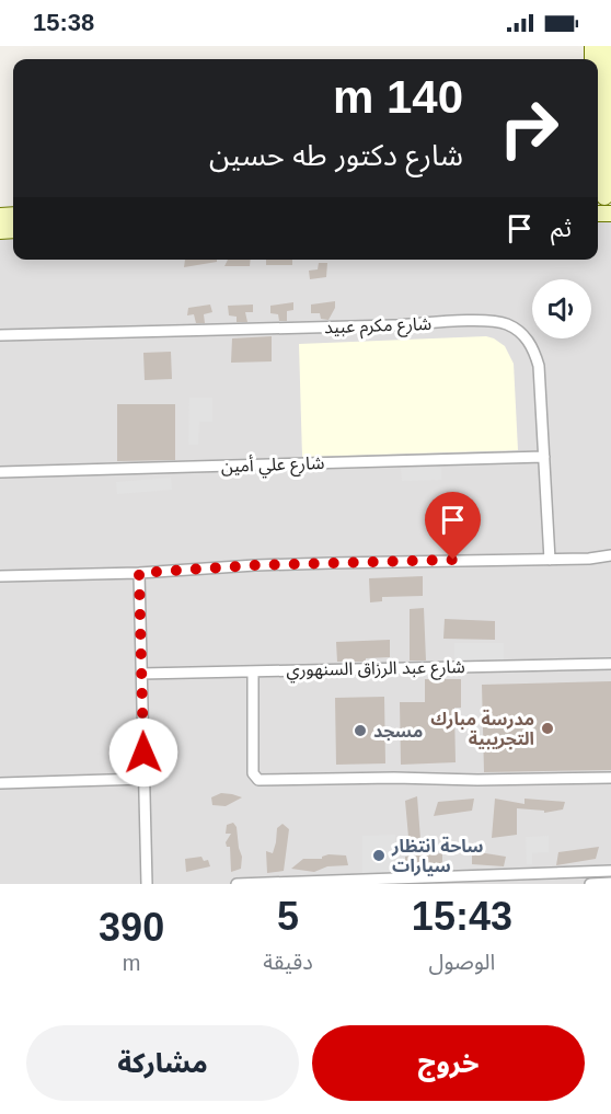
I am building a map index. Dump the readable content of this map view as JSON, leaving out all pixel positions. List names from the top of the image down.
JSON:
{
  "streets": {
    "street": ["شارع مكرم عبيد", "شارع علي أمين", "شارع عبد الرزاق السنهوري"]
  },
  "crossings": [
    ["شارع مكرم عبيد", "شارع علي أمين"]
  ],
  "places": ["مدرسة مبارك التجريبية", "مسجد", "ساحة انتظار سيارات"],
  "page": {
    "status": "15:38",
    "turn": ["140 m", "شارع دكتور طه حسين"],
    "then": "ثم",
    "eta": [
      "15:43",
      "الوصول",
      "5",
      "دقيقة",
      "390",
      "m"
    ],
    "buttons": ["خروج", "مشاركة"]
  }
}
